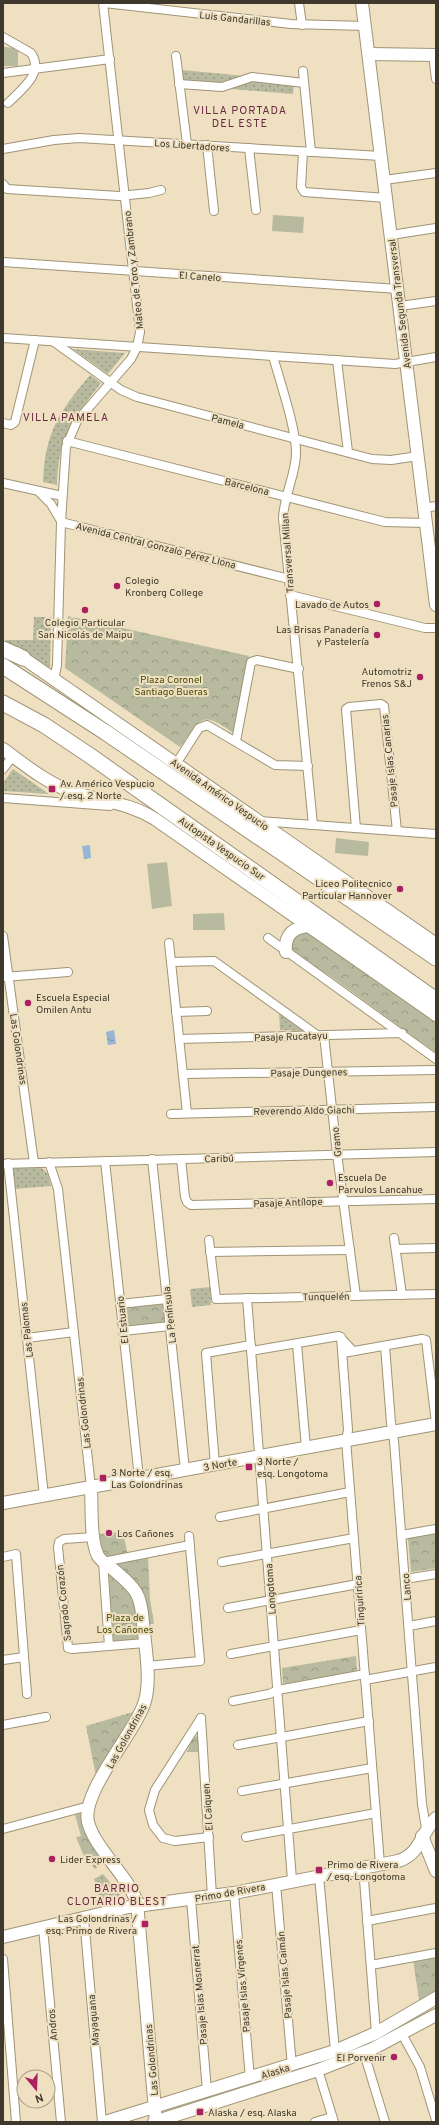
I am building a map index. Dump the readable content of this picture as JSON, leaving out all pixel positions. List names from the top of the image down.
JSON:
{
  "streets": {
    "highway": ["Autopista Vespucio Sur"],
    "street": [
      "Luis Gandarillas",
      "Los Libertadores",
      "Mateo de Toro y Zambrano",
      "El Canelo",
      "Avenida Segunda Transversal",
      "Pamela",
      "Barcelona",
      "Avenida Central Gonzalo Pérez Llona",
      "Transversal Millan",
      "Pasaje Islas Canarias",
      "Avenida Américo Vespucio",
      "Pasaje Rucatayu",
      "Las Golondrinas",
      "Pasaje Dungenes",
      "Reverendo Aldo Giachi",
      "Gramo",
      "Caribú",
      "Pasaje Antílope",
      "Tunquelén",
      "La Península",
      "El Estuario",
      "Las Palomas",
      "3 Norte",
      "Lanco",
      "Longotoma",
      "Tinguiririca",
      "Sagrado Corazón",
      "El Caiquen",
      "Primo de Rivera",
      "Pasaje Islas Caimán",
      "Pasaje Islas Vírgenes",
      "Pasaje Islas Mosnerrat",
      "Mayaguana",
      "Andros",
      "Alaska"
    ]
  },
  "crossings": [
    ["Luis Gandarillas", "Mateo de Toro y Zambrano"],
    ["Luis Gandarillas", "Avenida Segunda Transversal"],
    ["Los Libertadores", "Mateo de Toro y Zambrano"],
    ["Los Libertadores", "Avenida Segunda Transversal"],
    ["Mateo de Toro y Zambrano", "El Canelo"],
    ["Mateo de Toro y Zambrano", "Pamela"],
    ["Mateo de Toro y Zambrano", "Barcelona"],
    ["Mateo de Toro y Zambrano", "Avenida Central Gonzalo Pérez Llona"],
    ["Mateo de Toro y Zambrano", "Avenida Américo Vespucio"],
    ["El Canelo", "Avenida Segunda Transversal"],
    ["Avenida Segunda Transversal", "Pamela"],
    ["Avenida Segunda Transversal", "Barcelona"],
    ["Pamela", "Transversal Millan"],
    ["Barcelona", "Transversal Millan"],
    ["Avenida Central Gonzalo Pérez Llona", "Transversal Millan"],
    ["Pasaje Rucatayu", "Gramo"],
    ["Las Golondrinas", "Caribú"],
    ["Las Golondrinas", "3 Norte"],
    ["Las Golondrinas", "Sagrado Corazón"],
    ["Las Golondrinas", "Primo de Rivera"],
    ["Las Golondrinas", "Alaska"],
    ["Pasaje Dungenes", "Gramo"],
    ["Reverendo Aldo Giachi", "Gramo"],
    ["Gramo", "Caribú"],
    ["Gramo", "Pasaje Antílope"],
    ["Gramo", "Tunquelén"],
    ["Caribú", "Pasaje Antílope"],
    ["Caribú", "La Península"],
    ["Caribú", "El Estuario"],
    ["Caribú", "Las Palomas"],
    ["Tunquelén", "Longotoma"],
    ["La Península", "3 Norte"],
    ["El Estuario", "3 Norte"],
    ["Las Palomas", "3 Norte"],
    ["3 Norte", "Lanco"],
    ["3 Norte", "Longotoma"],
    ["3 Norte", "Tinguiririca"],
    ["Longotoma", "Primo de Rivera"],
    ["Tinguiririca", "Primo de Rivera"],
    ["El Caiquen", "Primo de Rivera"],
    ["Primo de Rivera", "Pasaje Islas Caimán"],
    ["Primo de Rivera", "Pasaje Islas Vírgenes"],
    ["Primo de Rivera", "Pasaje Islas Mosnerrat"],
    ["Primo de Rivera", "Mayaguana"],
    ["Primo de Rivera", "Andros"],
    ["Pasaje Islas Caimán", "Alaska"],
    ["Pasaje Islas Vírgenes", "Alaska"],
    ["Pasaje Islas Mosnerrat", "Alaska"],
    ["Mayaguana", "Alaska"]
  ],
  "districts": ["VILLA PORTADA DEL ESTE", "VILLA PAMELA", "BARRIO CLOTARIO BLEST"],
  "parks": ["Plaza Coronel Santiago Bueras", "Plaza de Los Cañones"],
  "places": {
    "other": [
      "Colegio Kronberg College",
      "Lavado de Autos",
      "Colegio Particular San Nicolás de Maipu",
      "Las Brisas Panadería y Pastelería",
      "Automotriz Frenos S&J",
      "Liceo Politecnico Particular Hannover",
      "Escuela Especial Omilen Antu",
      "Escuela De Parvulos Lancahue",
      "Los Cañones",
      "Lider Express",
      "El Porvenir"
    ],
    "transit": [
      "Av. Américo Vespucio / esq. 2 Norte",
      "3 Norte / esq. Longotoma",
      "3 Norte / esq. Las Golondrinas",
      "Primo de Rivera / esq. Longotoma",
      "Las Golondrinas / esq. Primo de Rivera",
      "Alaska / esq. Alaska"
    ]
  },
  "north": "bottom"
}
